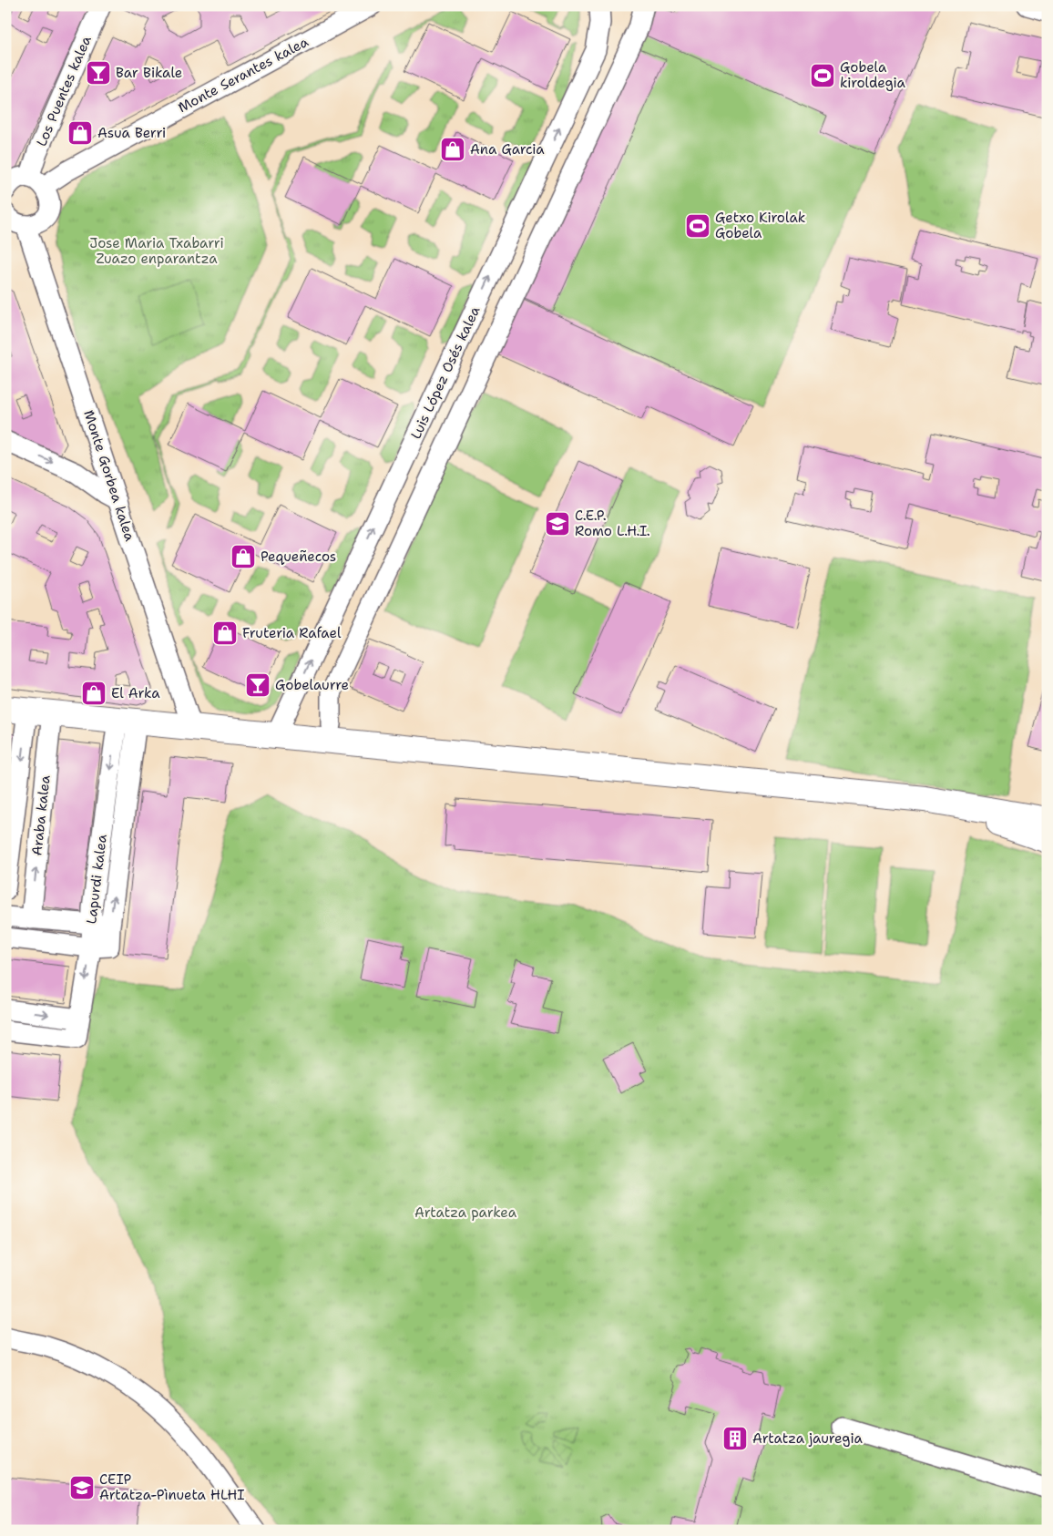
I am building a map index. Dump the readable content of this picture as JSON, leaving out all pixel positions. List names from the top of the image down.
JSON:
{
  "streets": {
    "street": [
      "Monte Serantes kalea",
      "Los Puentes kalea",
      "Luis López Osés kalea",
      "Monte Gorbea kalea",
      "Araba kalea",
      "Lapurdi kalea"
    ]
  },
  "crossings": [
    ["Monte Serantes kalea", "Los Puentes kalea"]
  ],
  "parks": ["Jose Maria Txabarri Zuazo enparantza", "Artatza parkea"],
  "places": {
    "bar": ["Bar Bikale", "Gobelaurre"],
    "sports": ["Gobela kiroldegia", "Getxo Kirolak Gobela"],
    "shop": [
      "Asua Berri",
      "Ana Garcia",
      "Pequeñecos",
      "Fruteria Rafael",
      "El Arka"
    ],
    "school or university": ["C.E.P. Romo L.H.I.", "CEIP Artatza-Pìnueta HLHI"],
    "building": ["Artatza jauregia"]
  }
}
